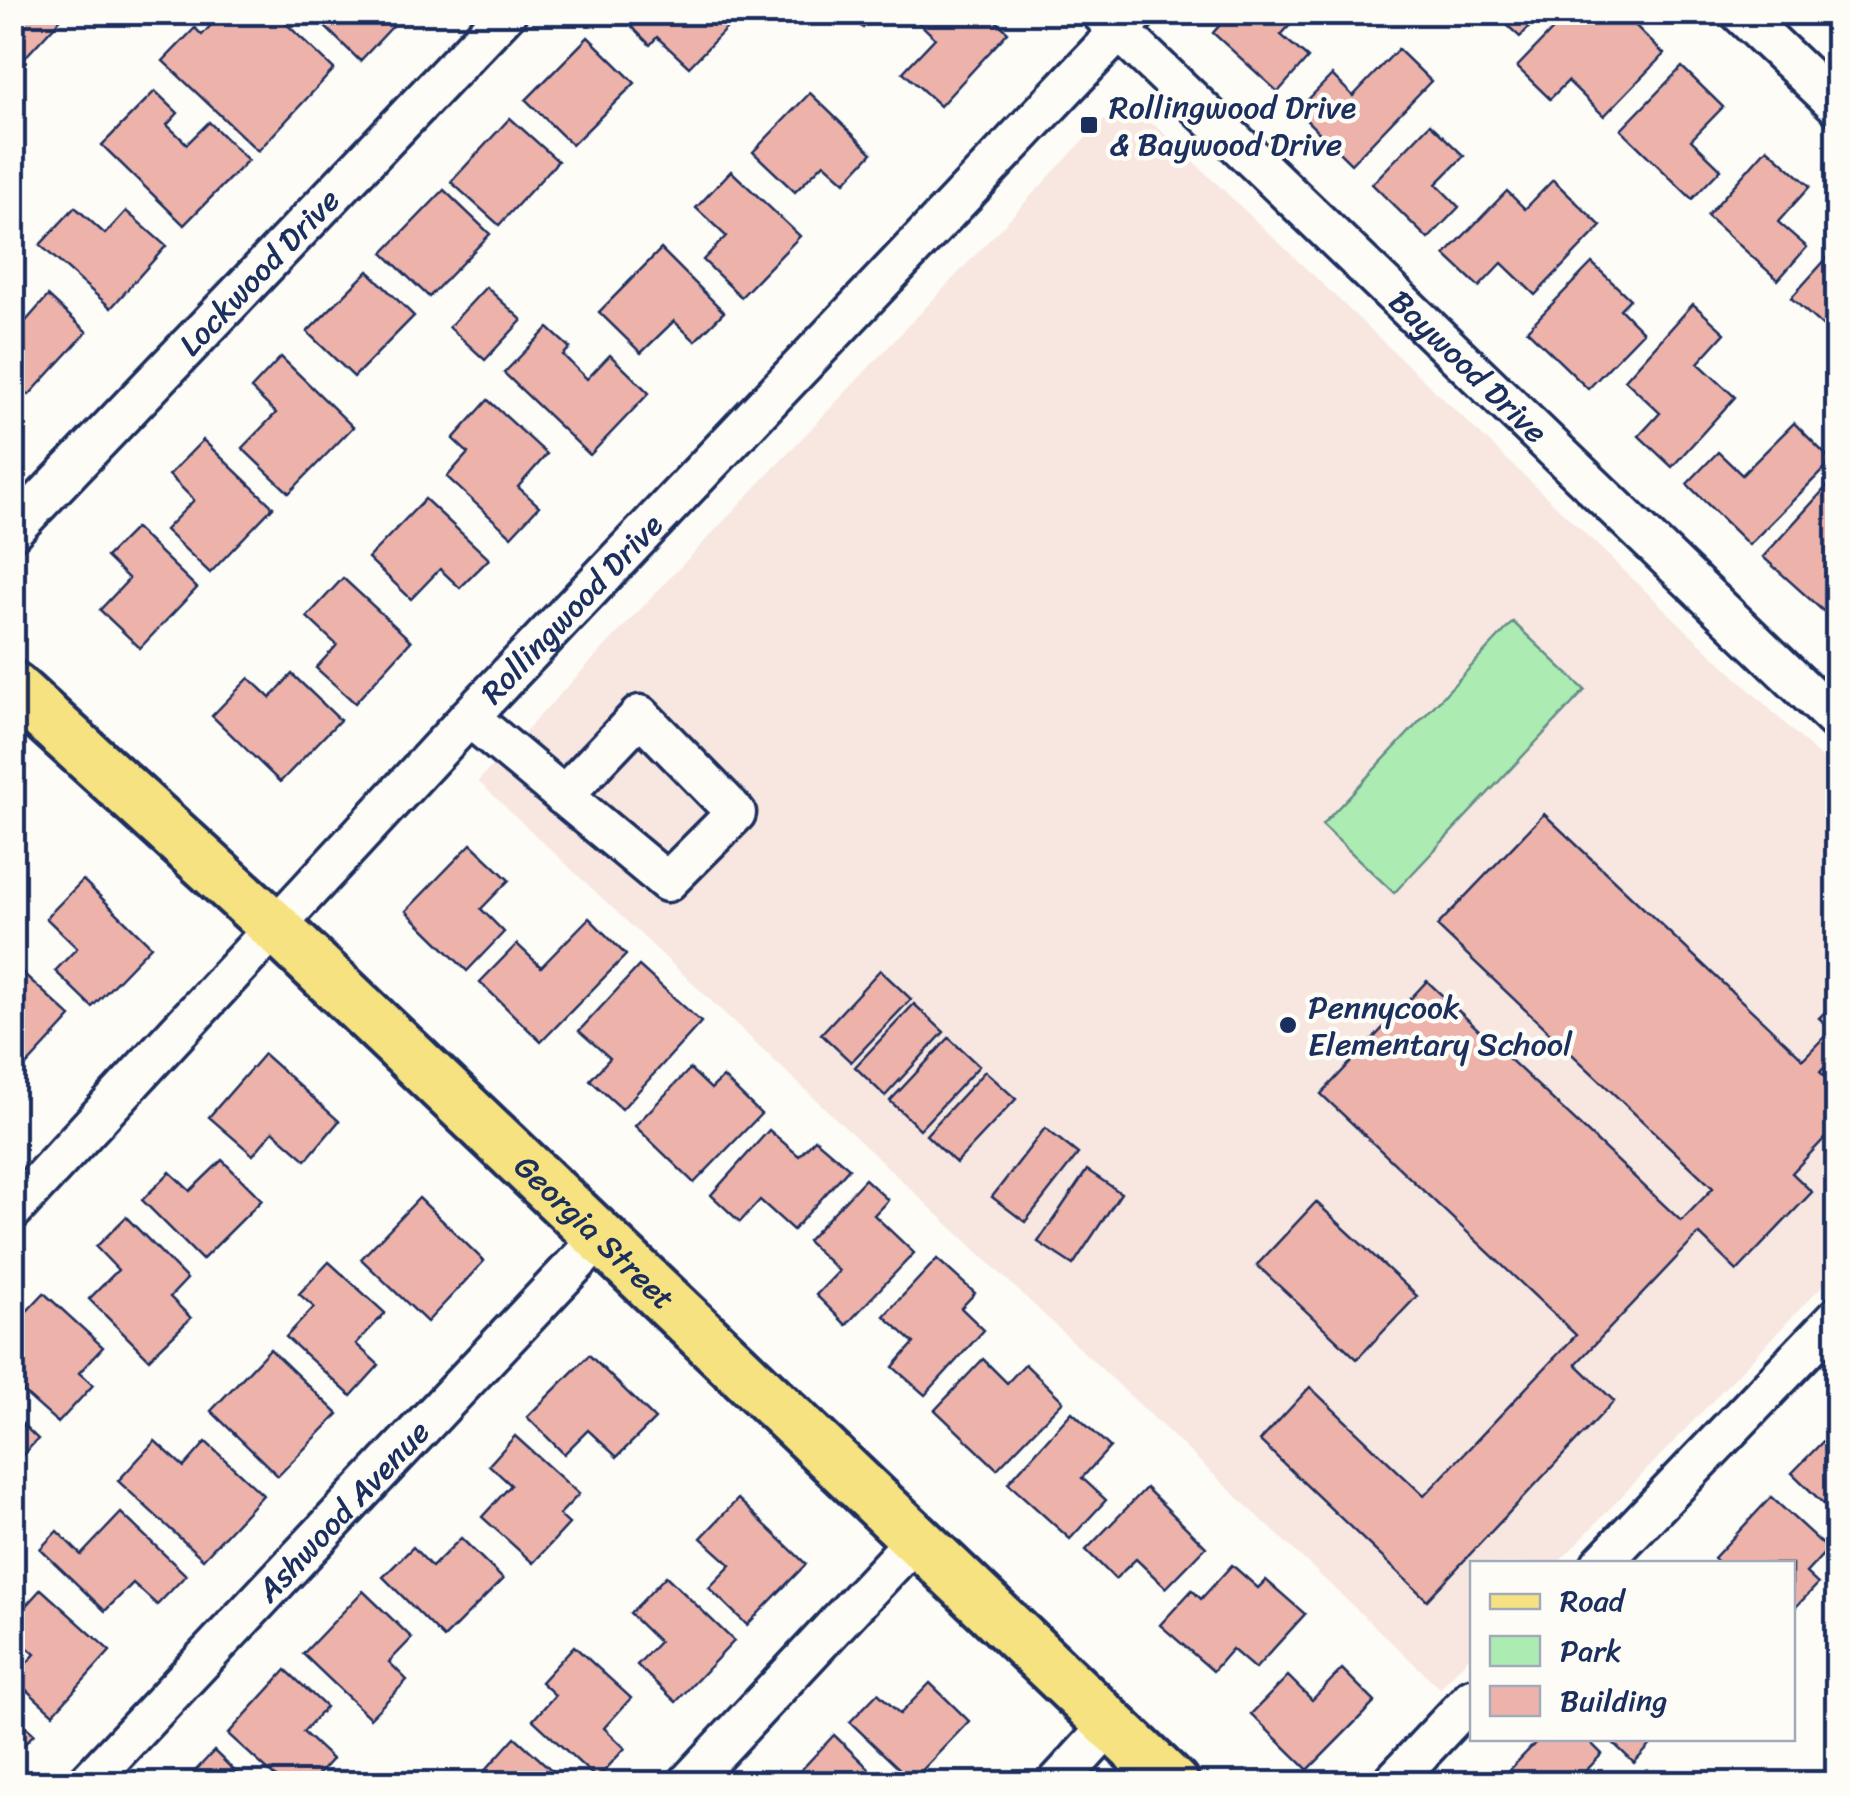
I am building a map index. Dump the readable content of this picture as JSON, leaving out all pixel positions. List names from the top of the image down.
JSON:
{
  "streets": {
    "main road": ["Georgia Street"],
    "street": [
      "Lockwood Drive",
      "Baywood Drive",
      "Rollingwood Drive",
      "Ashwood Avenue"
    ]
  },
  "crossings": [
    ["Baywood Drive", "Rollingwood Drive"],
    ["Rollingwood Drive", "Georgia Street"],
    ["Georgia Street", "Ashwood Avenue"]
  ],
  "places": {
    "transit": ["Rollingwood Drive & Baywood Drive"],
    "other": ["Pennycook Elementary School"]
  },
  "legend": ["Road", "Park", "Building"]
}
